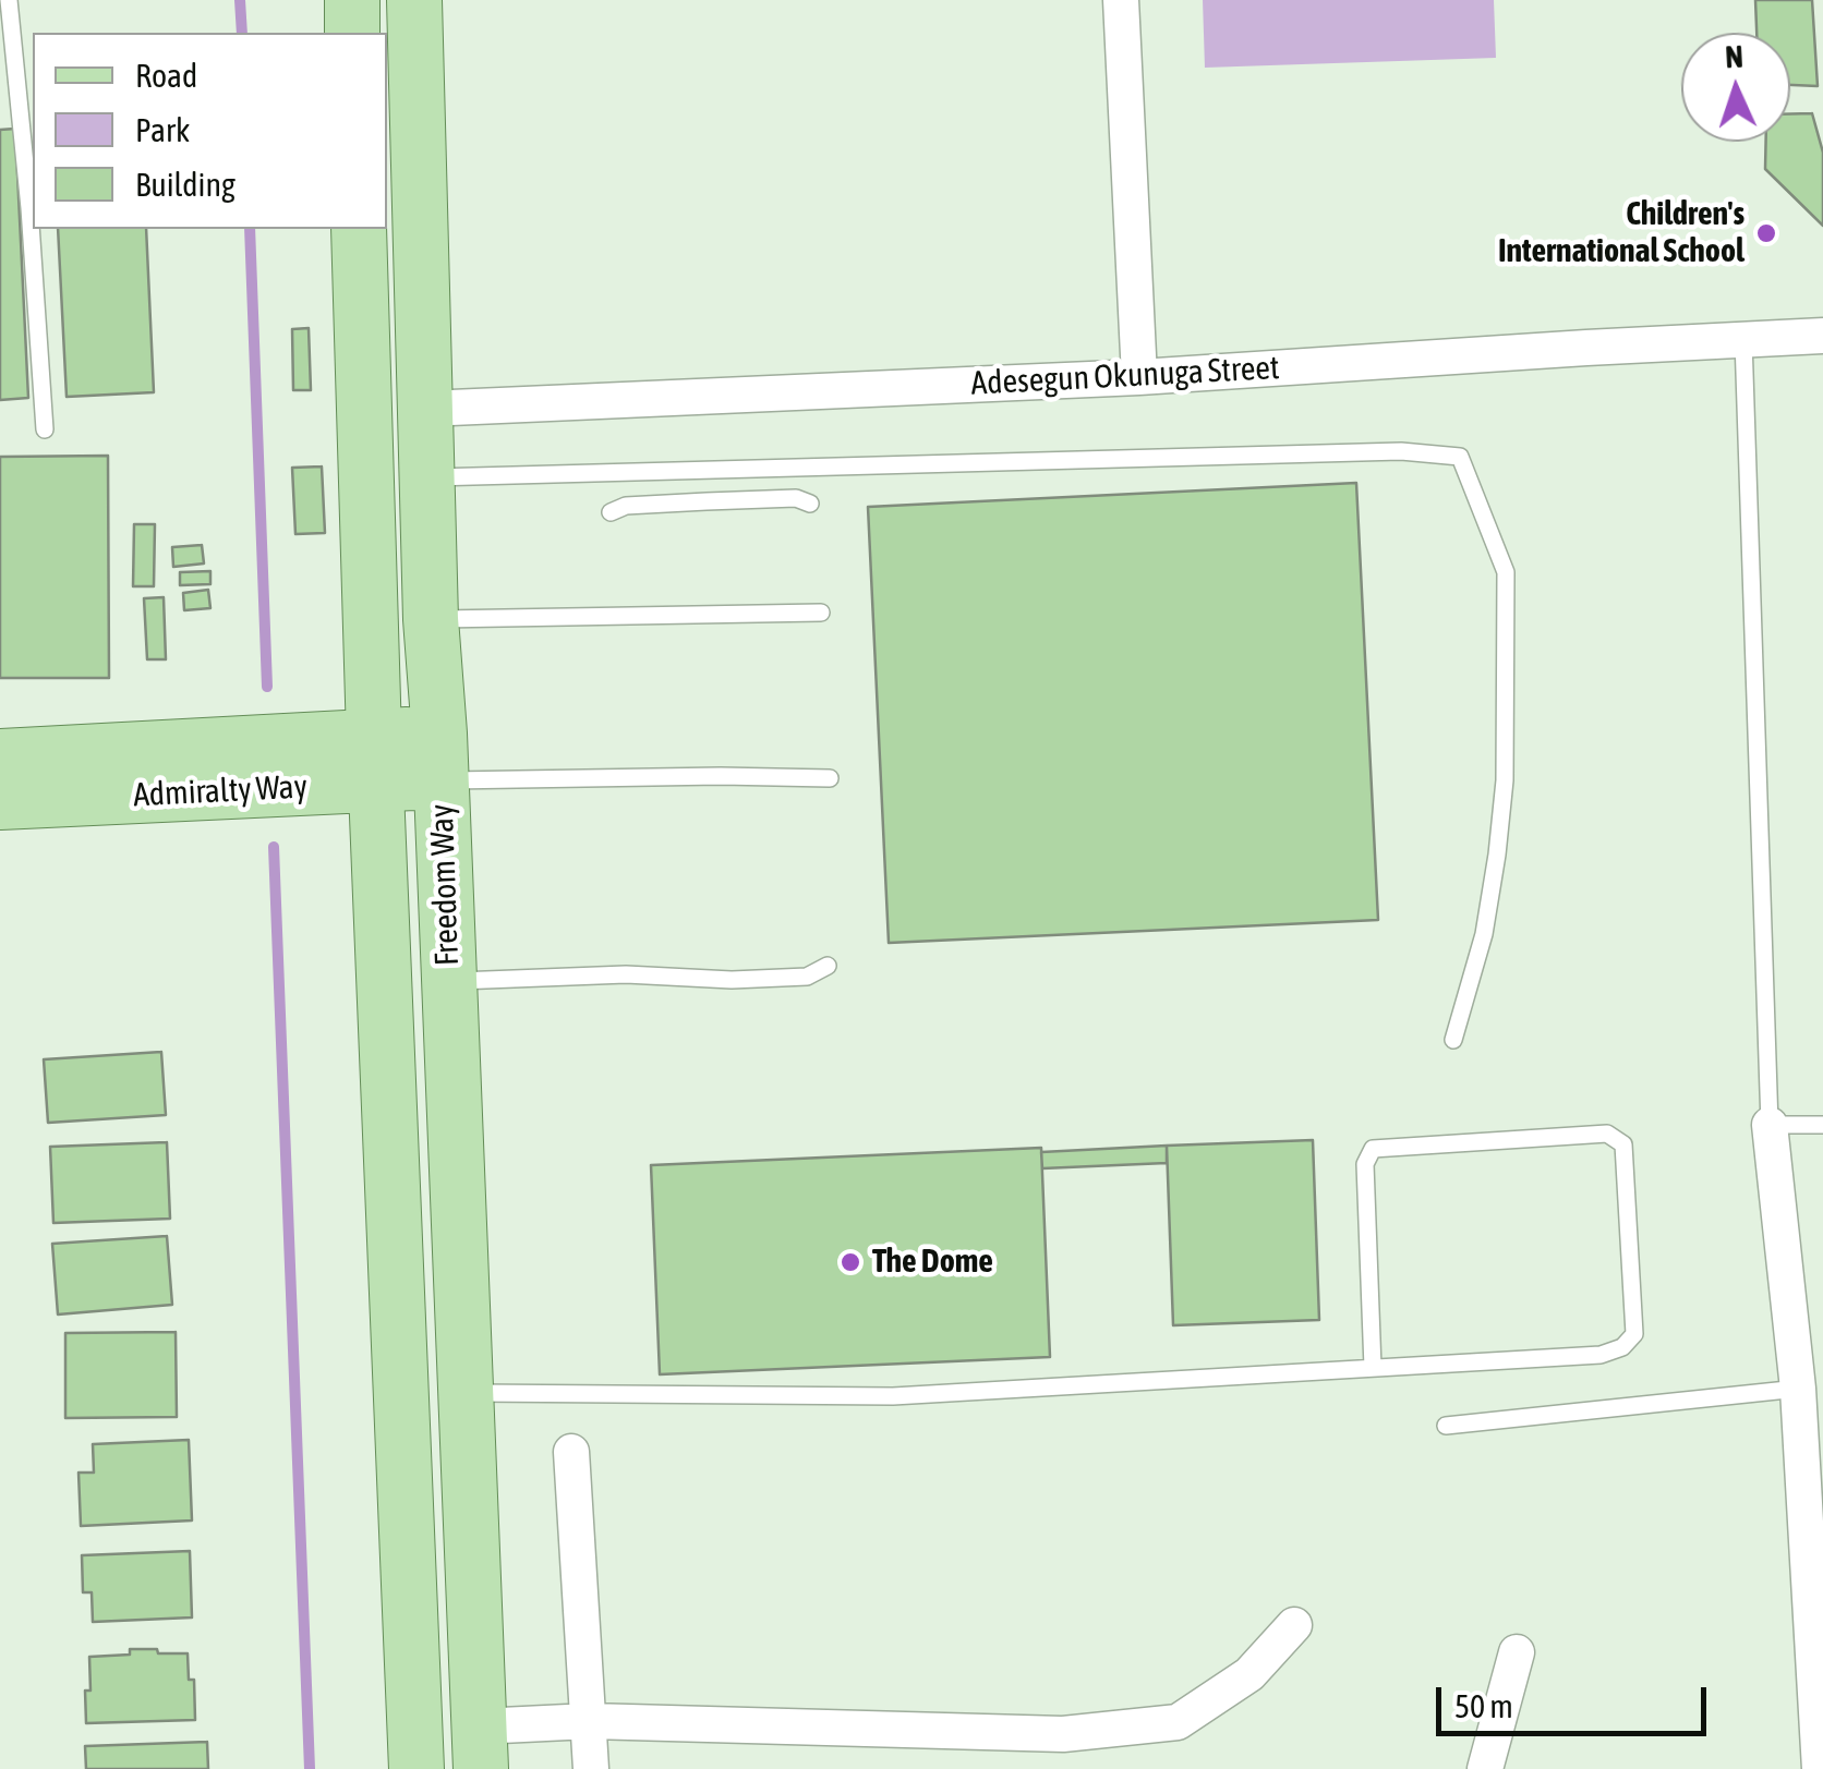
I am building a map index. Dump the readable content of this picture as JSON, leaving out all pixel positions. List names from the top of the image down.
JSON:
{
  "streets": {
    "main road": ["Admiralty Way", "Freedom Way"],
    "street": ["Adesegun Okunuga Street"]
  },
  "crossings": [
    ["Adesegun Okunuga Street", "Freedom Way"],
    ["Admiralty Way", "Freedom Way"]
  ],
  "places": ["Children's International School", "The Dome"],
  "legend": ["Road", "Park", "Building"],
  "scale_bar": "50 m",
  "north": "top"
}
